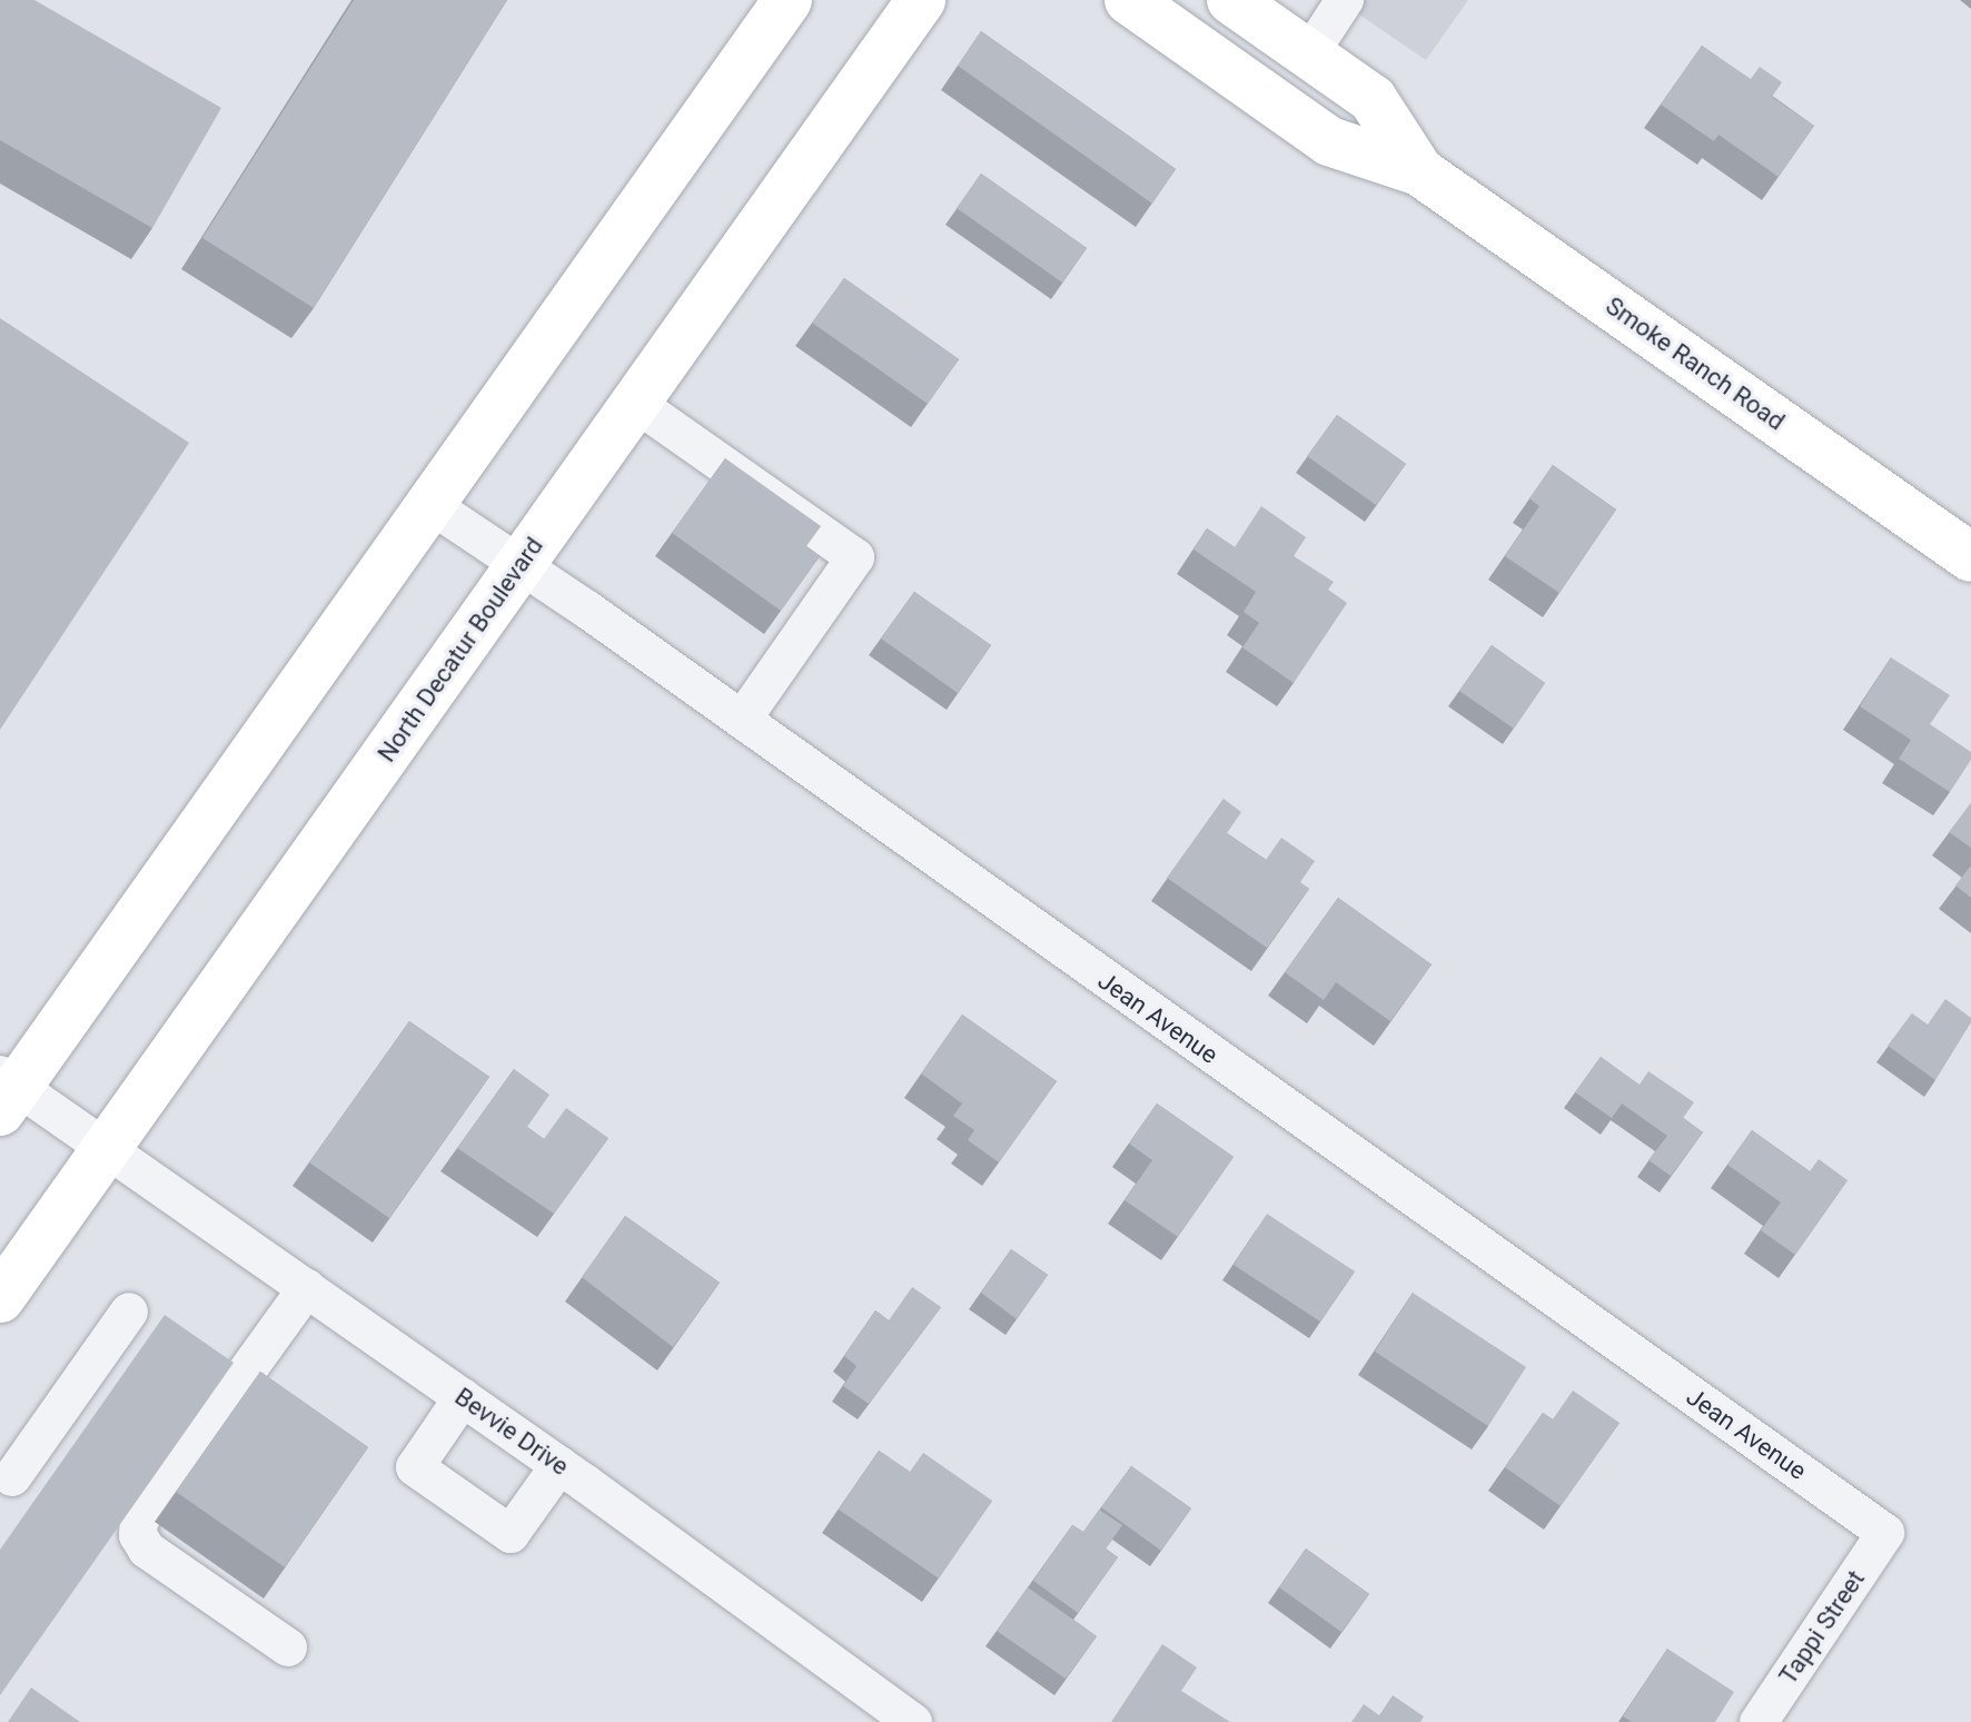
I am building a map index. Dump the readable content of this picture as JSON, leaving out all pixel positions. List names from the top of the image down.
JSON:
{
  "streets": {
    "main road": ["Smoke Ranch Road", "North Decatur Boulevard"],
    "street": ["Jean Avenue", "Bevvie Drive", "Tappi Street"]
  },
  "crossings": [
    ["North Decatur Boulevard", "Jean Avenue"],
    ["North Decatur Boulevard", "Bevvie Drive"],
    ["Jean Avenue", "Tappi Street"]
  ]
}
